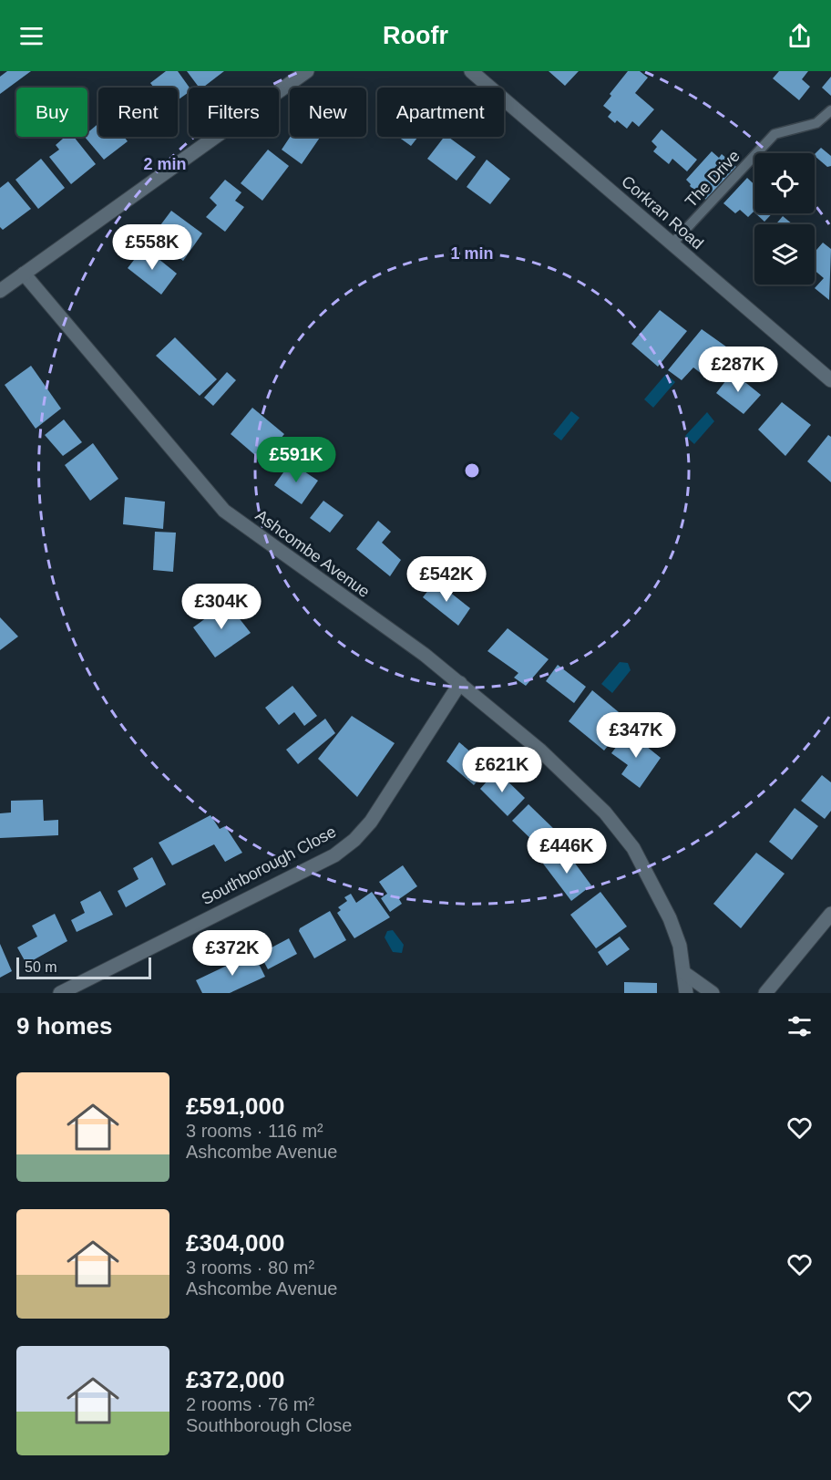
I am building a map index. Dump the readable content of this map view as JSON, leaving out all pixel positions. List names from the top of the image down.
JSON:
{
  "streets": {
    "street": ["Corkran Road", "Ashcombe Avenue", "Southborough Close"],
    "lane": ["The Drive"]
  },
  "crossings": [
    ["The Drive", "Corkran Road"],
    ["Ashcombe Avenue", "Southborough Close"]
  ],
  "scale_bar": "50 m",
  "page": {
    "header": "Roofr",
    "chip": [
      "Buy",
      "Rent",
      "Filters",
      "New",
      "Apartment"
    ],
    "price": [
      "£558K",
      "£287K",
      "£591K",
      "£542K",
      "£304K",
      "£347K",
      "£621K",
      "£446K",
      "£372K"
    ],
    "scale": "50 m",
    "heading": "9 homes",
    "list": [
      {
        "name": "£591,000",
        "note": "3 rooms · 116 m² · Ashcombe Avenue"
      },
      {
        "name": "£304,000",
        "note": "3 rooms · 80 m² · Ashcombe Avenue"
      },
      {
        "name": "£372,000",
        "note": "2 rooms · 76 m² · Southborough Close"
      }
    ]
  },
  "rings": ["2 min", "1 min"]
}
